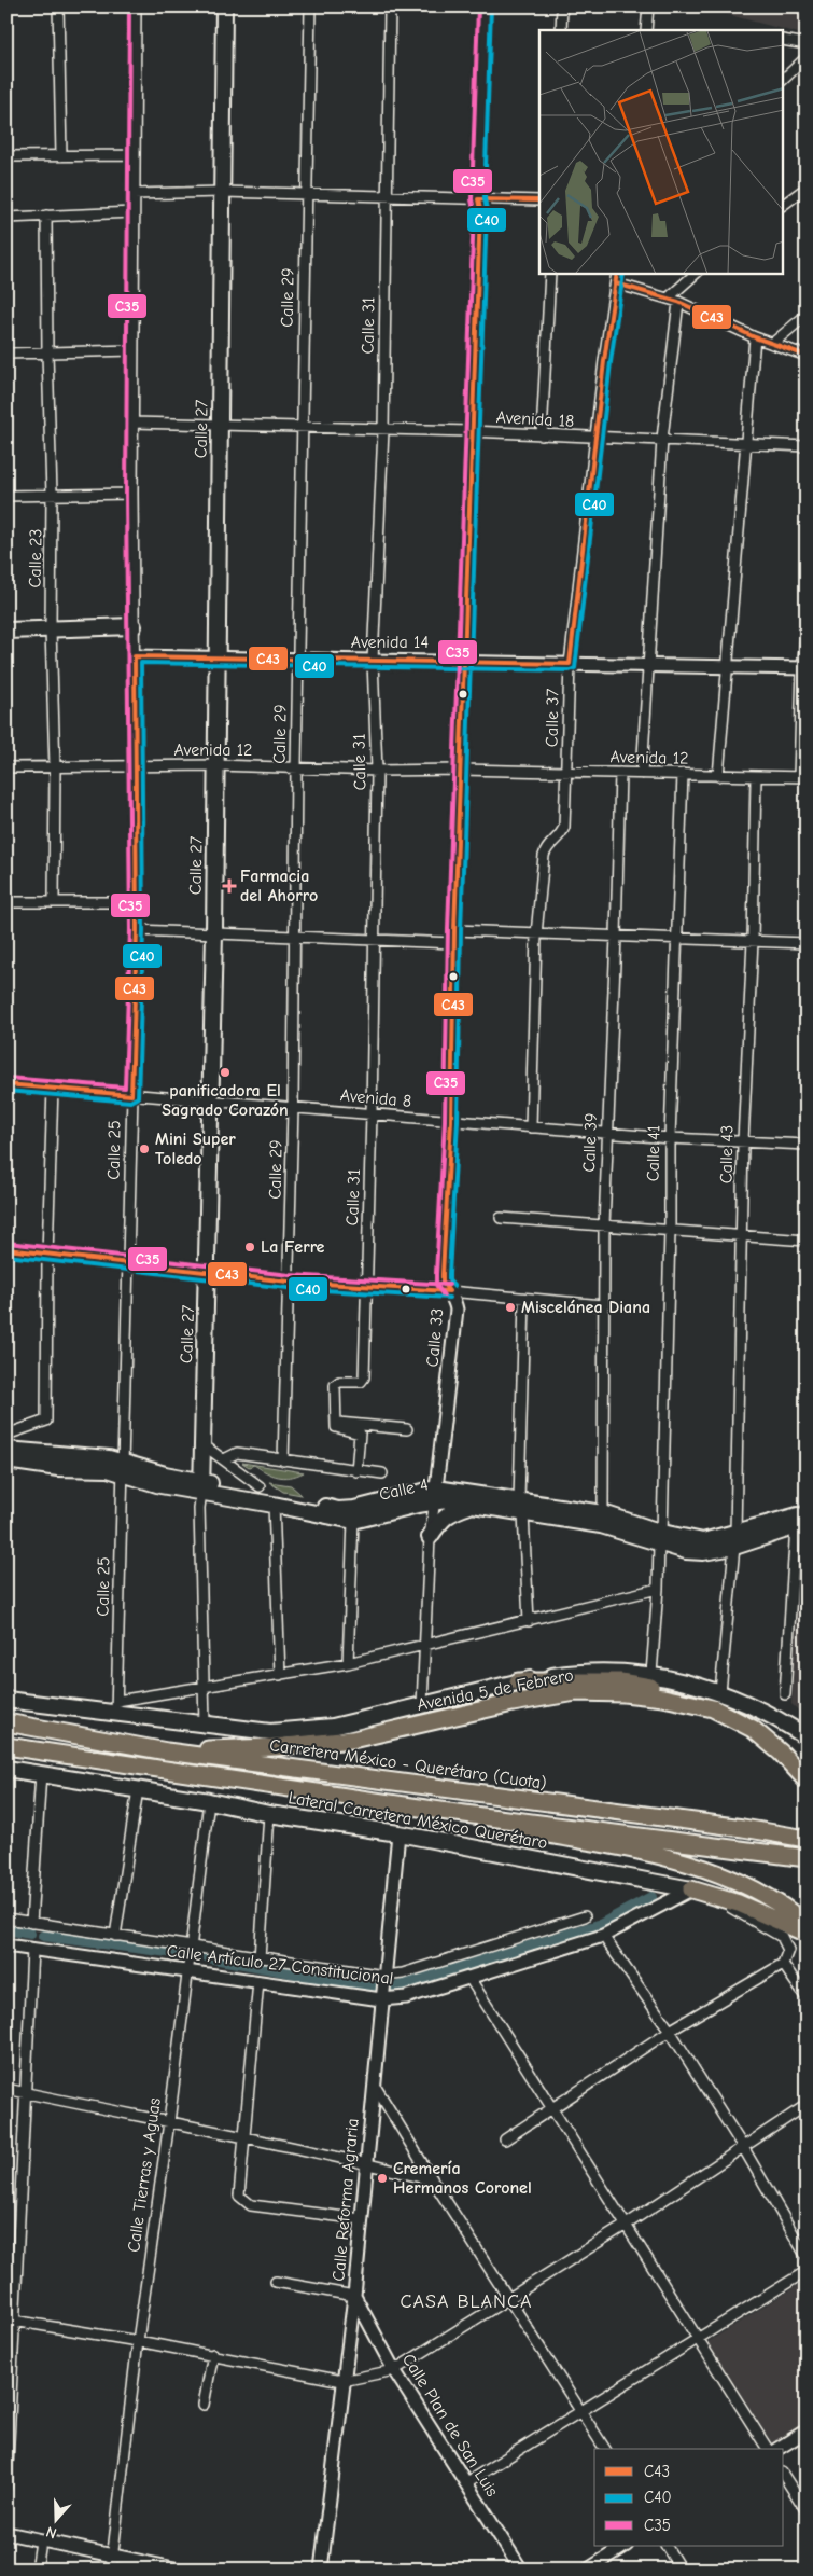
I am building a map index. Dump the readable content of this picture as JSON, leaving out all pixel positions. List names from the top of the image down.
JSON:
{
  "streets": {
    "highway": ["Avenida 5 de Febrero", "Carretera México - Querétaro (Cuota)"],
    "main road": ["Calle 27", "Calle 4", "Lateral Carretera México Querétaro"],
    "street": [
      "Calle 29",
      "Calle 31",
      "Avenida 18",
      "Calle 23",
      "Avenida 14",
      "Calle 37",
      "Avenida 12",
      "Avenida 8",
      "Calle 39",
      "Calle 25",
      "Calle 41",
      "Calle 43",
      "Calle 33",
      "Calle Artículo 27 Constitucional",
      "Calle Tierras y Aguas",
      "Calle Reforma Agraria",
      "Calle Plan de San Luis"
    ]
  },
  "crossings": [
    ["Calle 29", "Avenida 18"],
    ["Calle 29", "Avenida 14"],
    ["Calle 29", "Avenida 12"],
    ["Calle 29", "Avenida 8"],
    ["Calle 31", "Avenida 18"],
    ["Calle 31", "Avenida 14"],
    ["Calle 31", "Avenida 12"],
    ["Calle 31", "Avenida 8"],
    ["Avenida 18", "Calle 27"],
    ["Avenida 18", "Calle 37"],
    ["Avenida 18", "Calle 25"],
    ["Avenida 18", "Calle 33"],
    ["Calle 27", "Avenida 14"],
    ["Calle 27", "Avenida 12"],
    ["Calle 27", "Avenida 8"],
    ["Calle 27", "Calle 4"],
    ["Calle 23", "Avenida 12"],
    ["Avenida 14", "Calle 37"],
    ["Avenida 14", "Calle 25"],
    ["Avenida 14", "Calle 33"],
    ["Calle 37", "Avenida 12"],
    ["Calle 37", "Avenida 8"],
    ["Avenida 12", "Calle 39"],
    ["Avenida 12", "Calle 25"],
    ["Avenida 12", "Calle 41"],
    ["Avenida 12", "Calle 43"],
    ["Avenida 12", "Calle 33"],
    ["Avenida 8", "Calle 39"],
    ["Avenida 8", "Calle 25"],
    ["Avenida 8", "Calle 41"],
    ["Avenida 8", "Calle 43"],
    ["Avenida 8", "Calle 33"],
    ["Calle 39", "Calle 4"],
    ["Calle 25", "Calle 4"],
    ["Calle 41", "Calle 4"],
    ["Calle 43", "Calle 4"],
    ["Calle 33", "Calle 4"],
    ["Avenida 5 de Febrero", "Carretera México - Querétaro (Cuota)"],
    ["Lateral Carretera México Querétaro", "Calle Artículo 27 Constitucional"],
    ["Lateral Carretera México Querétaro", "Calle Tierras y Aguas"],
    ["Lateral Carretera México Querétaro", "Calle Reforma Agraria"],
    ["Calle Artículo 27 Constitucional", "Calle Tierras y Aguas"],
    ["Calle Artículo 27 Constitucional", "Calle Reforma Agraria"],
    ["Calle Reforma Agraria", "Calle Plan de San Luis"]
  ],
  "districts": ["CASA BLANCA"],
  "places": {
    "health": ["Farmacia del Ahorro"],
    "other": [
      "panificadora El Sagrado Corazón",
      "Mini Super Toledo",
      "La Ferre",
      "Miscelánea Diana",
      "Cremería Hermanos Coronel"
    ]
  },
  "lines": ["transit line C40", "transit line C35", "transit line C43"],
  "legend": ["C43", "C40", "C35"],
  "north": "bottom"
}
